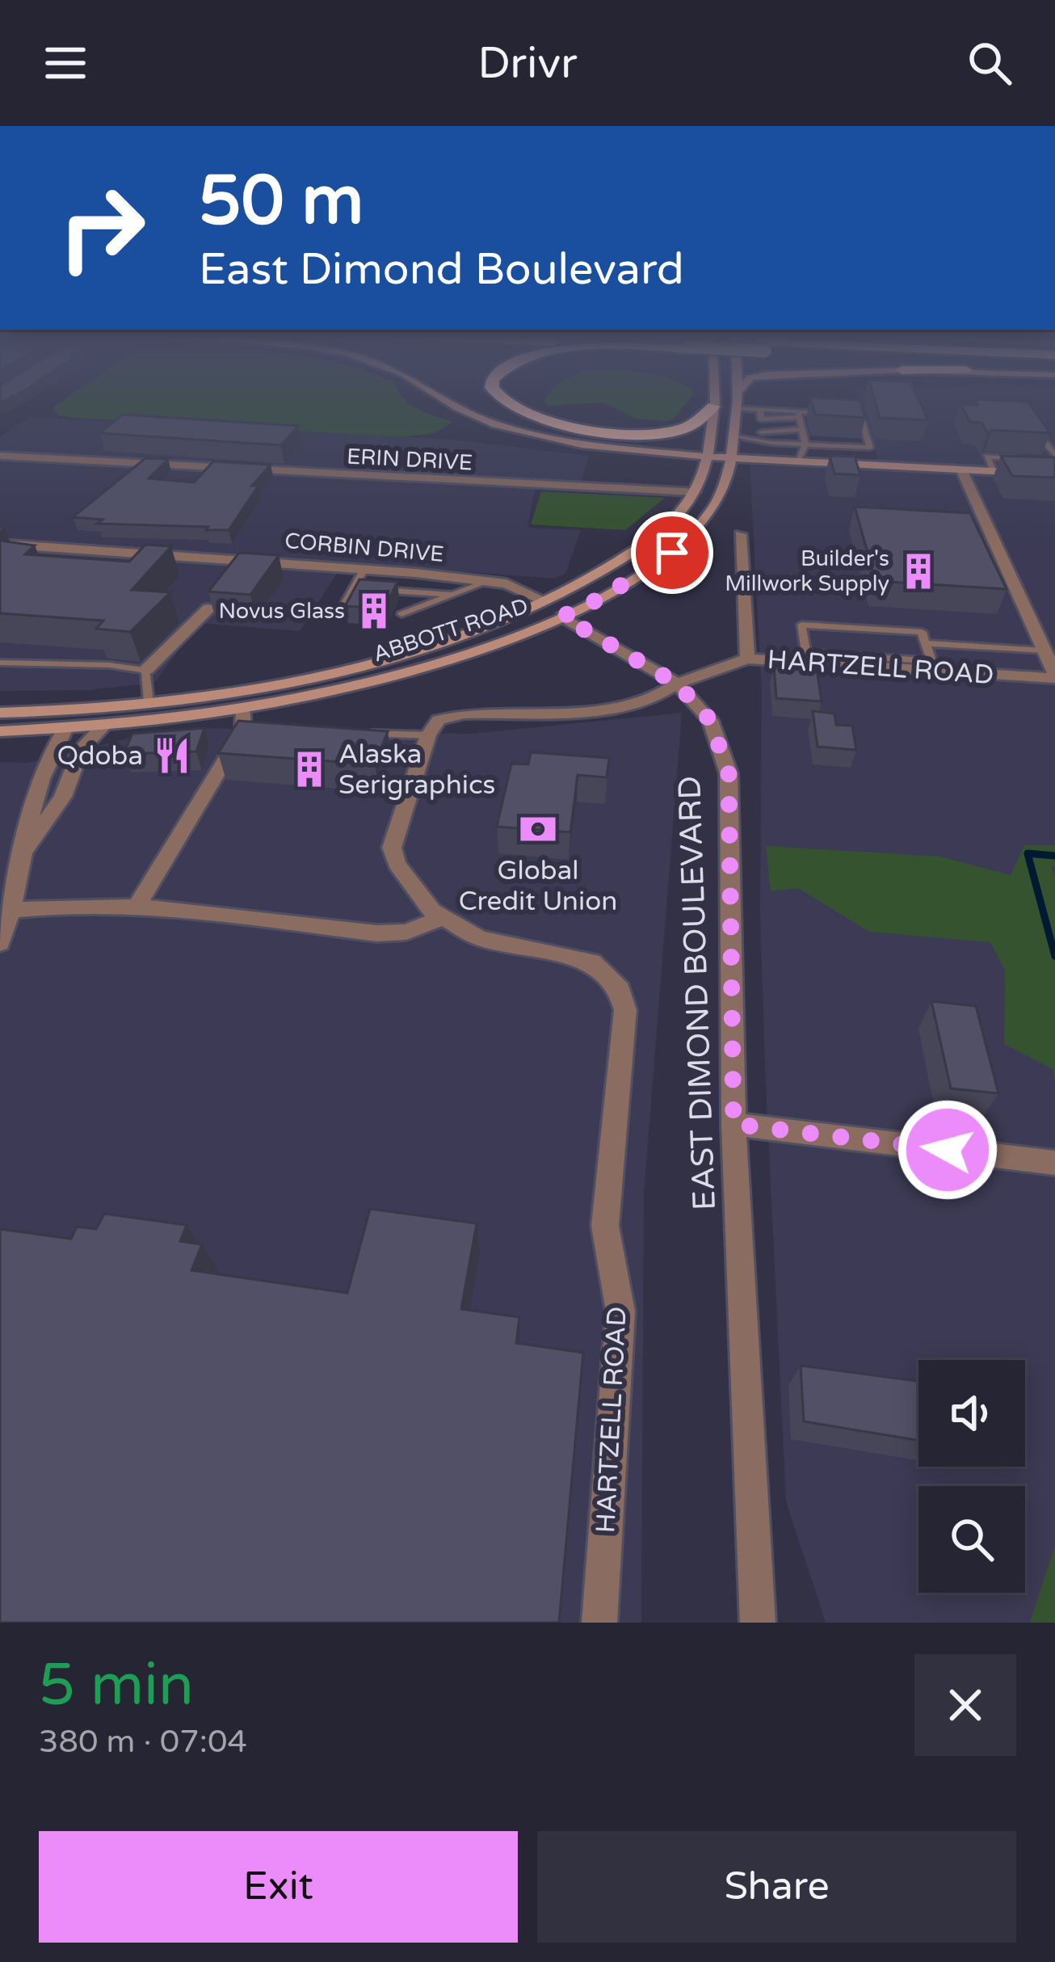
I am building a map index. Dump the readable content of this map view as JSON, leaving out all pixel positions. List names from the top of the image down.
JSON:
{
  "streets": {
    "main road": ["ABBOTT ROAD"],
    "street": [
      "ERIN DRIVE",
      "CORBIN DRIVE",
      "HARTZELL ROAD",
      "EAST DIMOND BOULEVARD"
    ]
  },
  "crossings": [
    ["ERIN DRIVE", "ABBOTT ROAD"],
    ["CORBIN DRIVE", "ABBOTT ROAD"],
    ["ABBOTT ROAD", "EAST DIMOND BOULEVARD"],
    ["HARTZELL ROAD", "EAST DIMOND BOULEVARD"]
  ],
  "places": {
    "building": ["Builder's Millwork Supply", "Novus Glass", "Alaska Serigraphics"],
    "restaurant": ["Qdoba"],
    "bank": ["Global Credit Union"]
  },
  "page": {
    "header": "Drivr",
    "turn": ["50 m", "East Dimond Boulevard"],
    "heading": ["5 min", "380 m · 07:04"],
    "buttons": ["Exit", "Share"]
  }
}
